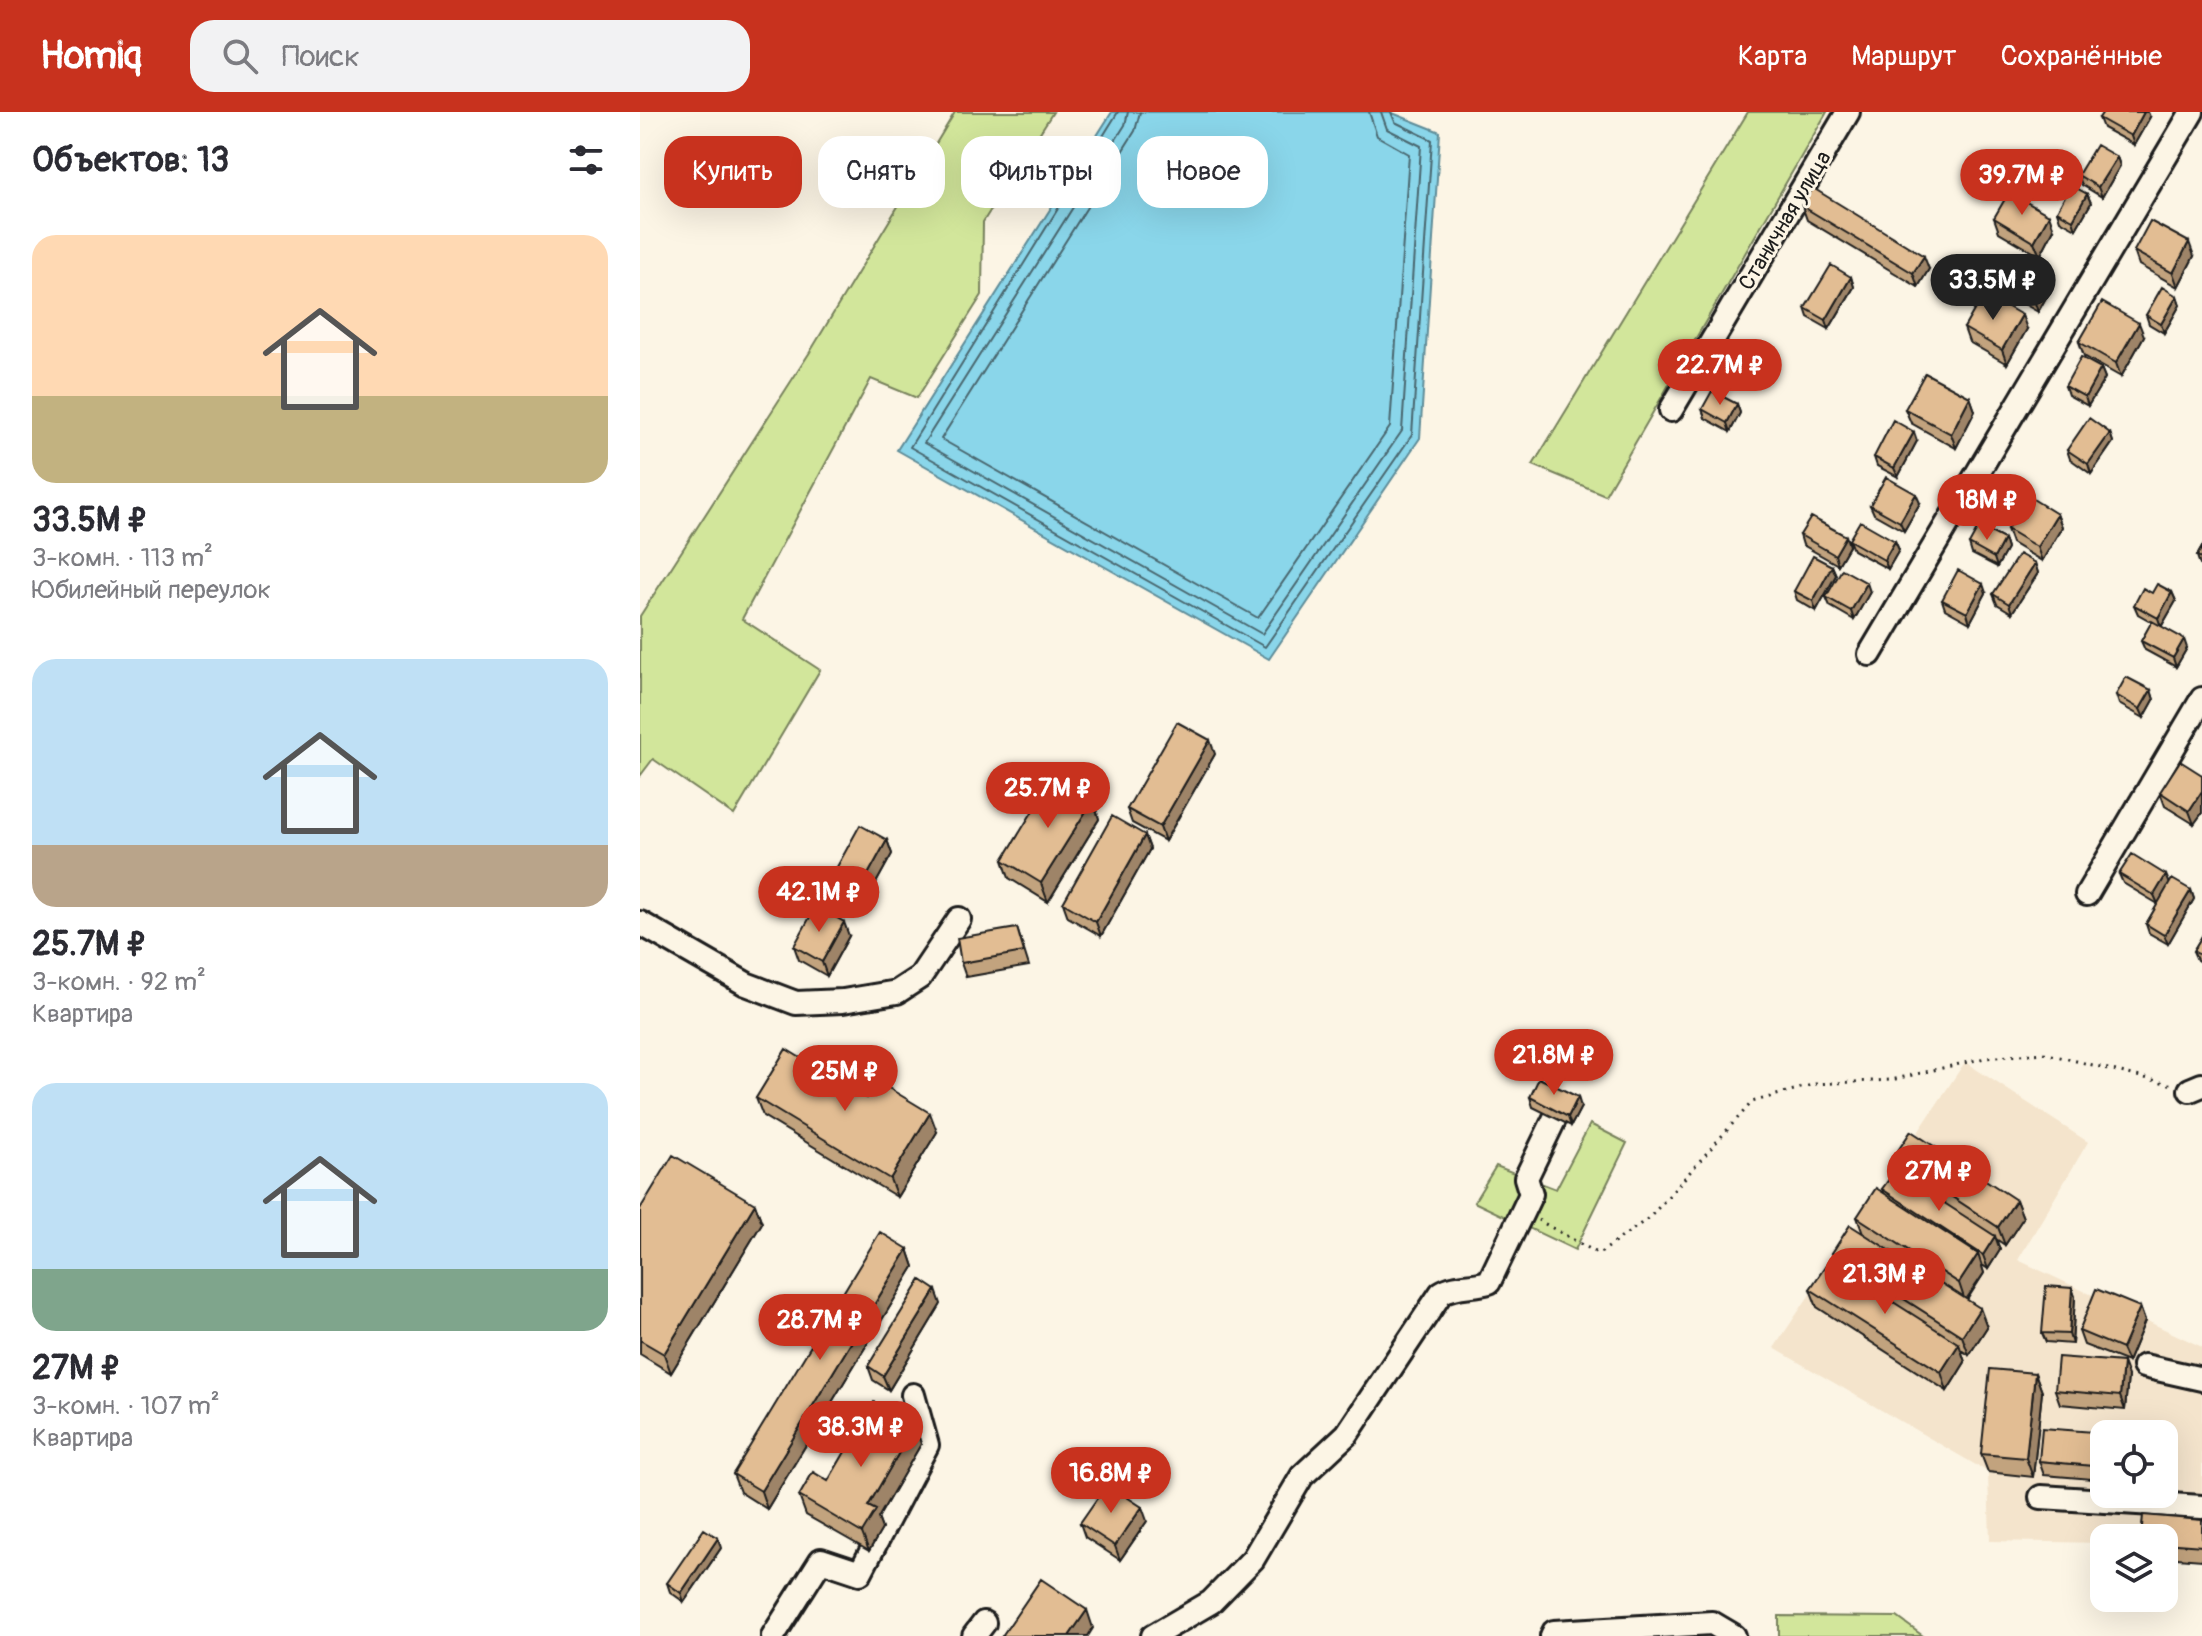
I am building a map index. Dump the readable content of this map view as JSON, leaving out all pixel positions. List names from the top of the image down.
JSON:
{
  "streets": {
    "street": ["Станичная улица"]
  },
  "page": {
    "header": "Homiq",
    "search": "Поиск",
    "nav": ["Карта", "Маршрут", "Сохранённые"],
    "heading": "Объектов: 13",
    "chip": [
      "Купить",
      "Снять",
      "Фильтры",
      "Новое"
    ],
    "price": [
      "39.7M ₽",
      "33.5M ₽",
      "22.7M ₽",
      "18M ₽",
      "25.7M ₽",
      "42.1M ₽",
      "21.8M ₽",
      "25M ₽",
      "27M ₽",
      "21.3M ₽",
      "28.7M ₽",
      "38.3M ₽",
      "16.8M ₽"
    ],
    "list": [
      {
        "name": "33.5M ₽",
        "note": "3-комн. · 113 m² · Юбилейный переулок"
      },
      {
        "name": "25.7M ₽",
        "note": "3-комн. · 92 m² · Квартира"
      },
      {
        "name": "27M ₽",
        "note": "3-комн. · 107 m² · Квартира"
      }
    ]
  }
}
